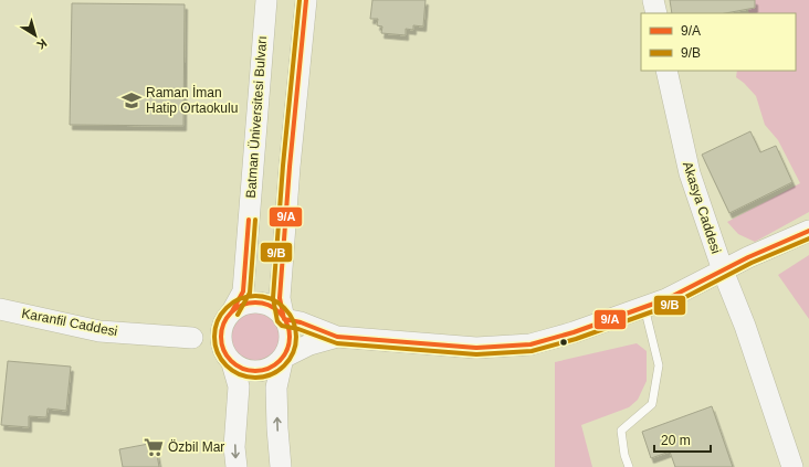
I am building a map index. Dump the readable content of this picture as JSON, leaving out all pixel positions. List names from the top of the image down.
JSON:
{
  "streets": {
    "street": ["Batman Üniversitesi Bulvarı", "Akasya Caddesi", "Karanfil Caddesi"]
  },
  "places": {
    "school or university": ["Raman İman Hatip Ortaokulu"],
    "supermarket": ["Özbil Mar"]
  },
  "lines": ["transit line 9/A", "transit line 9/B"],
  "legend": ["9/A", "9/B"],
  "scale_bar": "20 m",
  "north": "bottom right"
}
